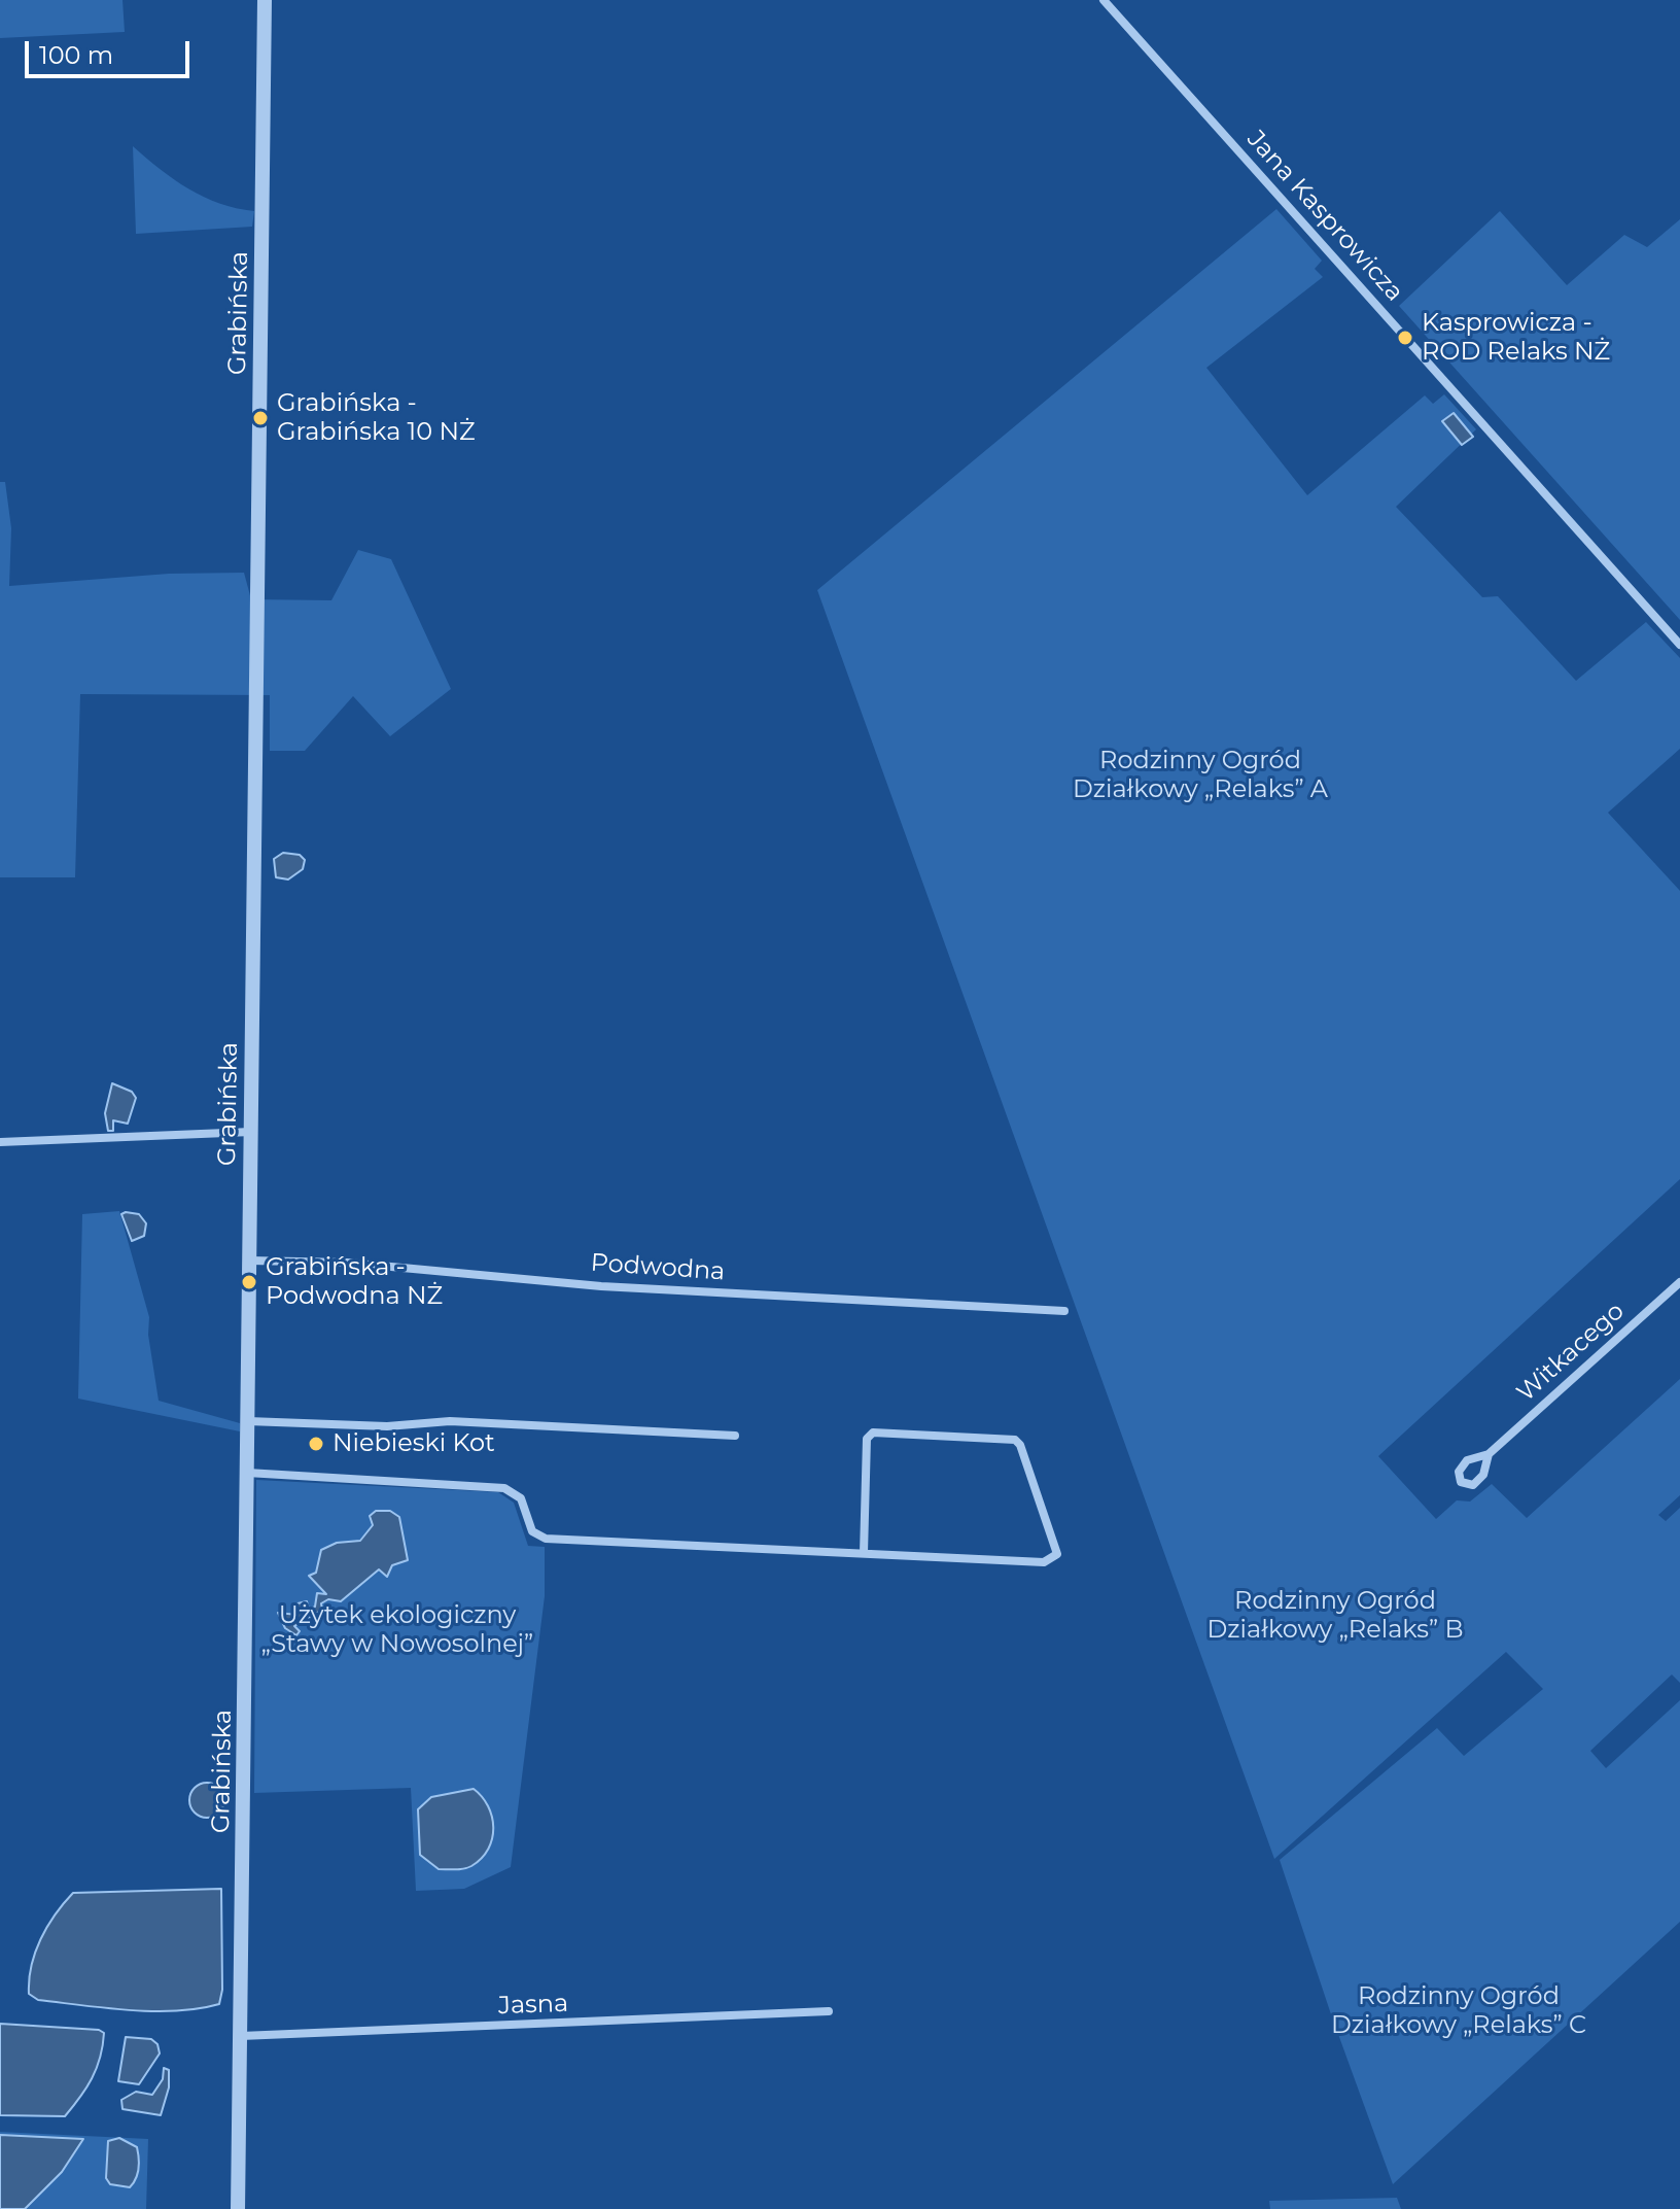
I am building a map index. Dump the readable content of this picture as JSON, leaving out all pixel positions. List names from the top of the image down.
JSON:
{
  "streets": {
    "street": [
      "Jana Kasprowicza",
      "Grabińska",
      "Podwodna",
      "Witkacego",
      "Jasna"
    ]
  },
  "crossings": [
    ["Grabińska", "Podwodna"],
    ["Grabińska", "Jasna"]
  ],
  "parks": [
    "Rodzinny Ogród Działkowy „Relaks” A",
    "Rodzinny Ogród Działkowy „Relaks” B",
    "Użytek ekologiczny „Stawy w Nowosolnej”",
    "Rodzinny Ogród Działkowy „Relaks” C"
  ],
  "places": [
    "Kasprowicza - ROD Relaks NŻ",
    "Grabińska - Grabińska 10 NŻ",
    "Grabińska - Podwodna NŻ",
    "Niebieski Kot"
  ],
  "scale_bar": "100 m"
}
